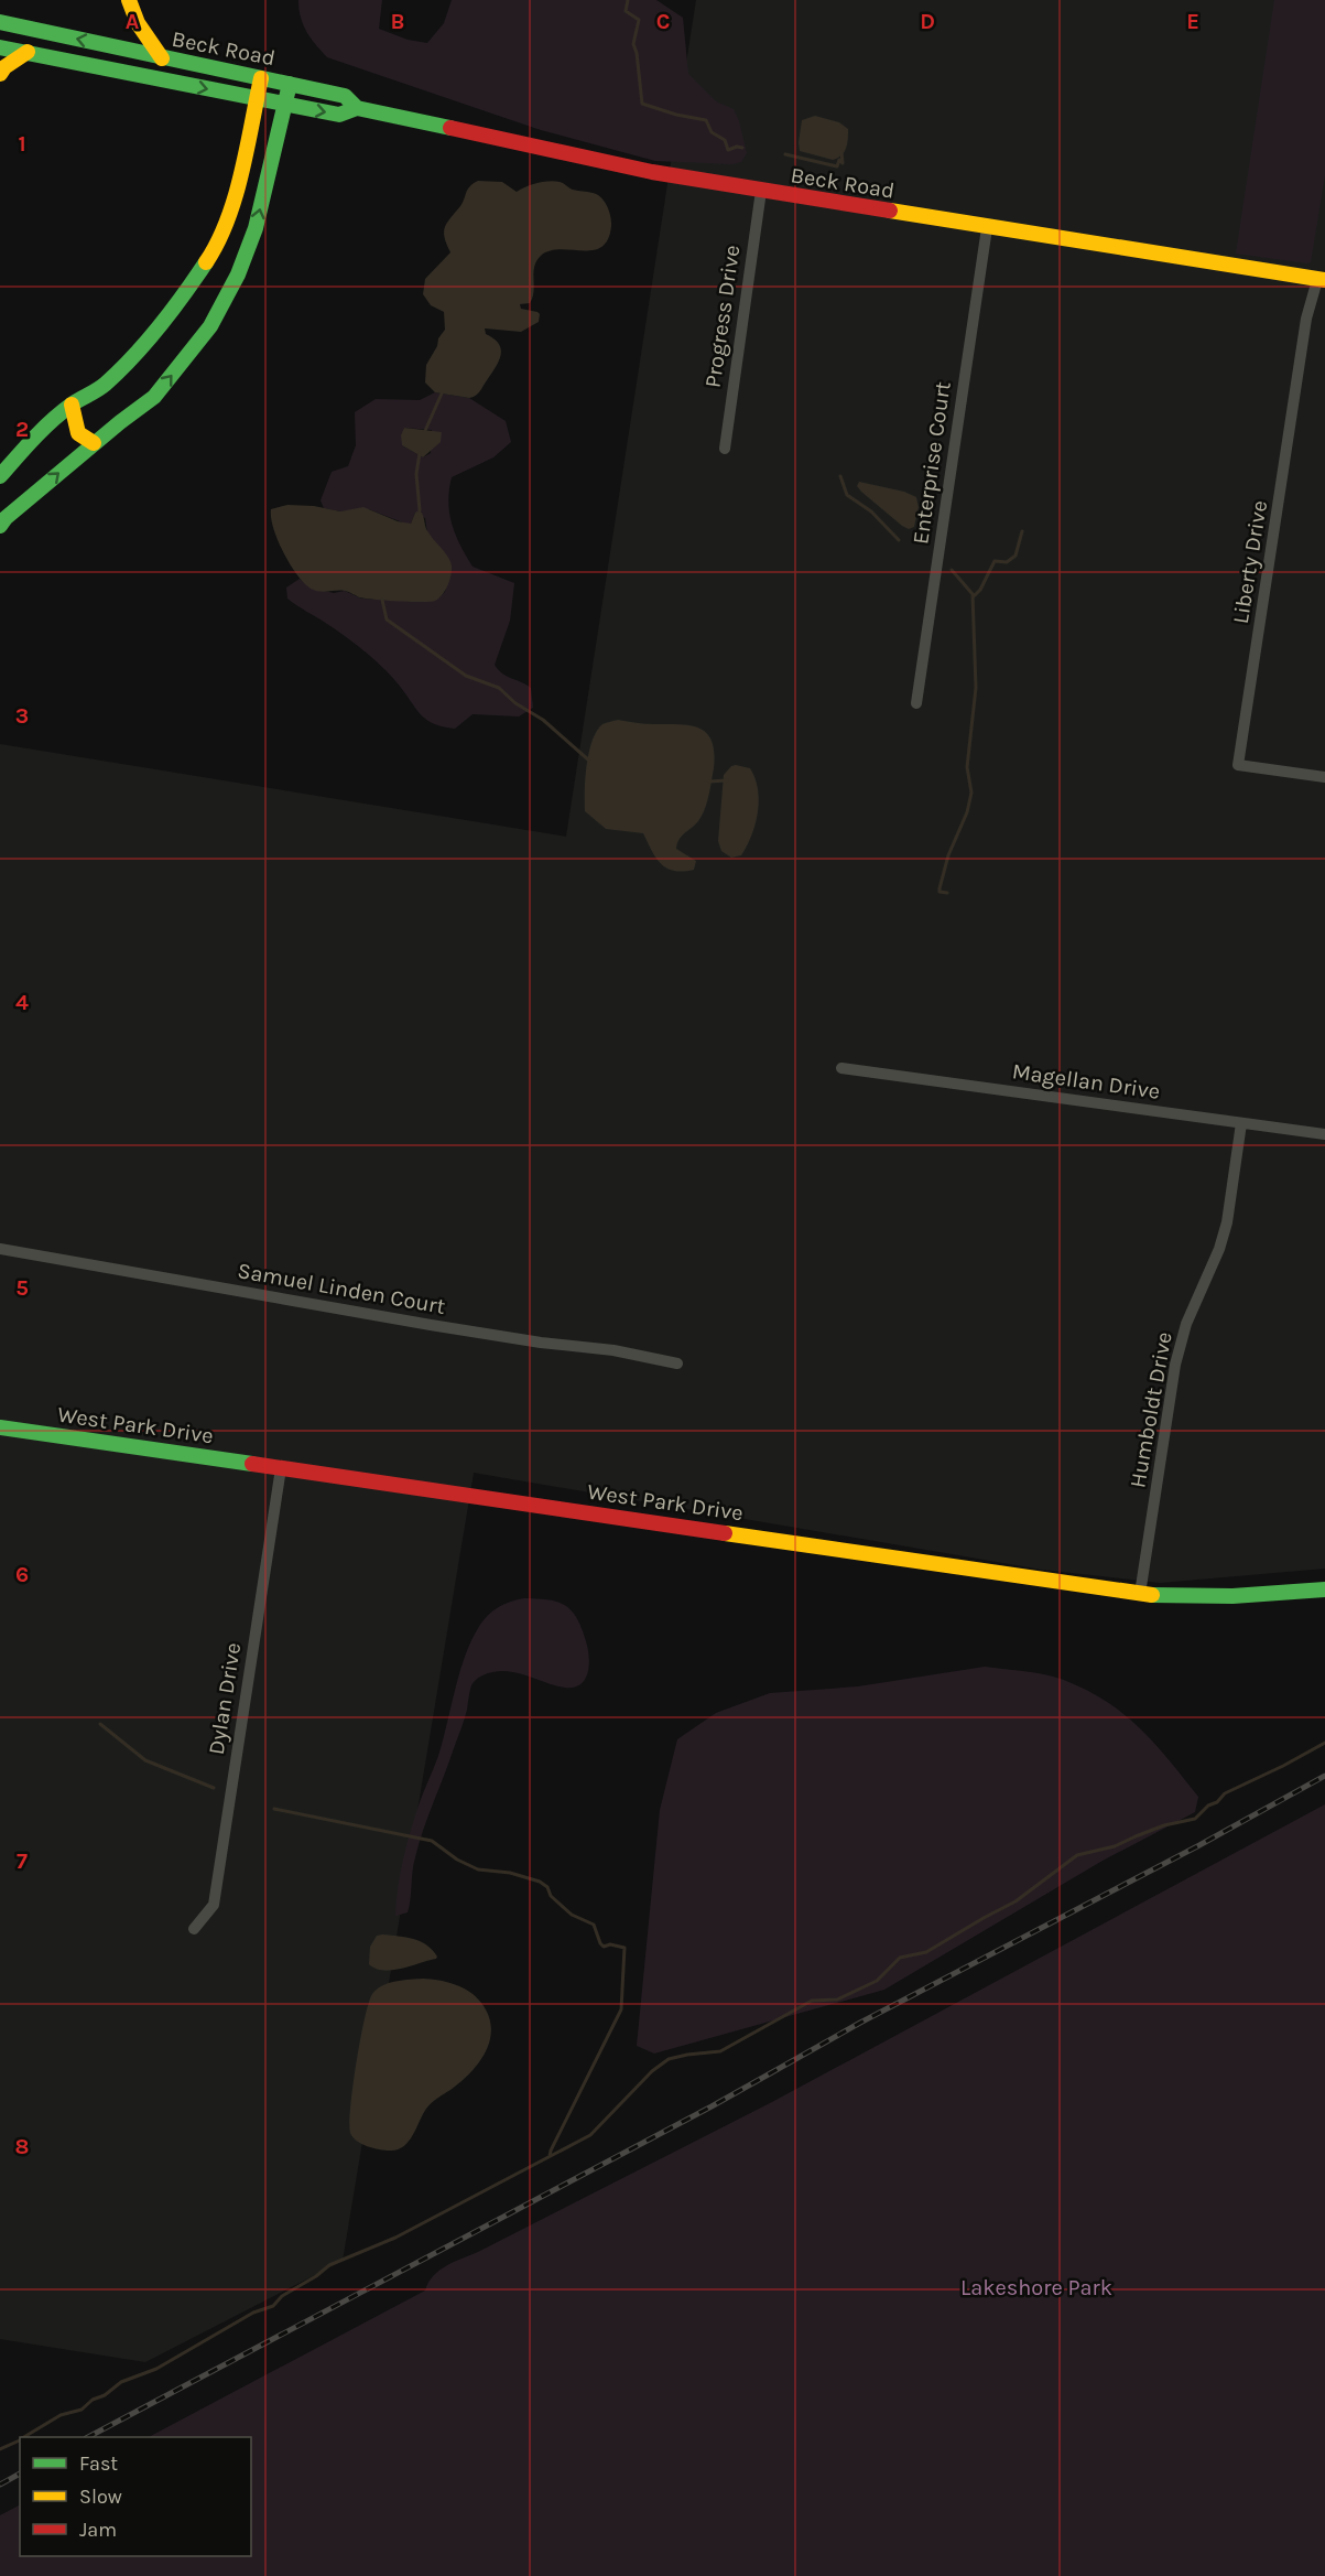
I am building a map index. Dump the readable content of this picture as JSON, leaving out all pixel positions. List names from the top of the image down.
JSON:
{
  "streets": {
    "main road": ["Beck Road", "West Park Drive"],
    "street": [
      "Progress Drive",
      "Enterprise Court",
      "Liberty Drive",
      "Magellan Drive",
      "Samuel Linden Court",
      "Humboldt Drive",
      "Dylan Drive"
    ]
  },
  "crossings": [
    ["Beck Road", "Progress Drive"],
    ["Beck Road", "Enterprise Court"],
    ["Beck Road", "Liberty Drive"],
    ["Magellan Drive", "Humboldt Drive"],
    ["Humboldt Drive", "West Park Drive"],
    ["West Park Drive", "Dylan Drive"]
  ],
  "parks": ["Lakeshore Park"],
  "legend": ["Fast", "Slow", "Jam"],
  "grid": {
    "columns": [
      "A",
      "B",
      "C",
      "D",
      "E"
    ],
    "rows": [
      "1",
      "2",
      "3",
      "4",
      "5",
      "6",
      "7",
      "8"
    ]
  }
}
